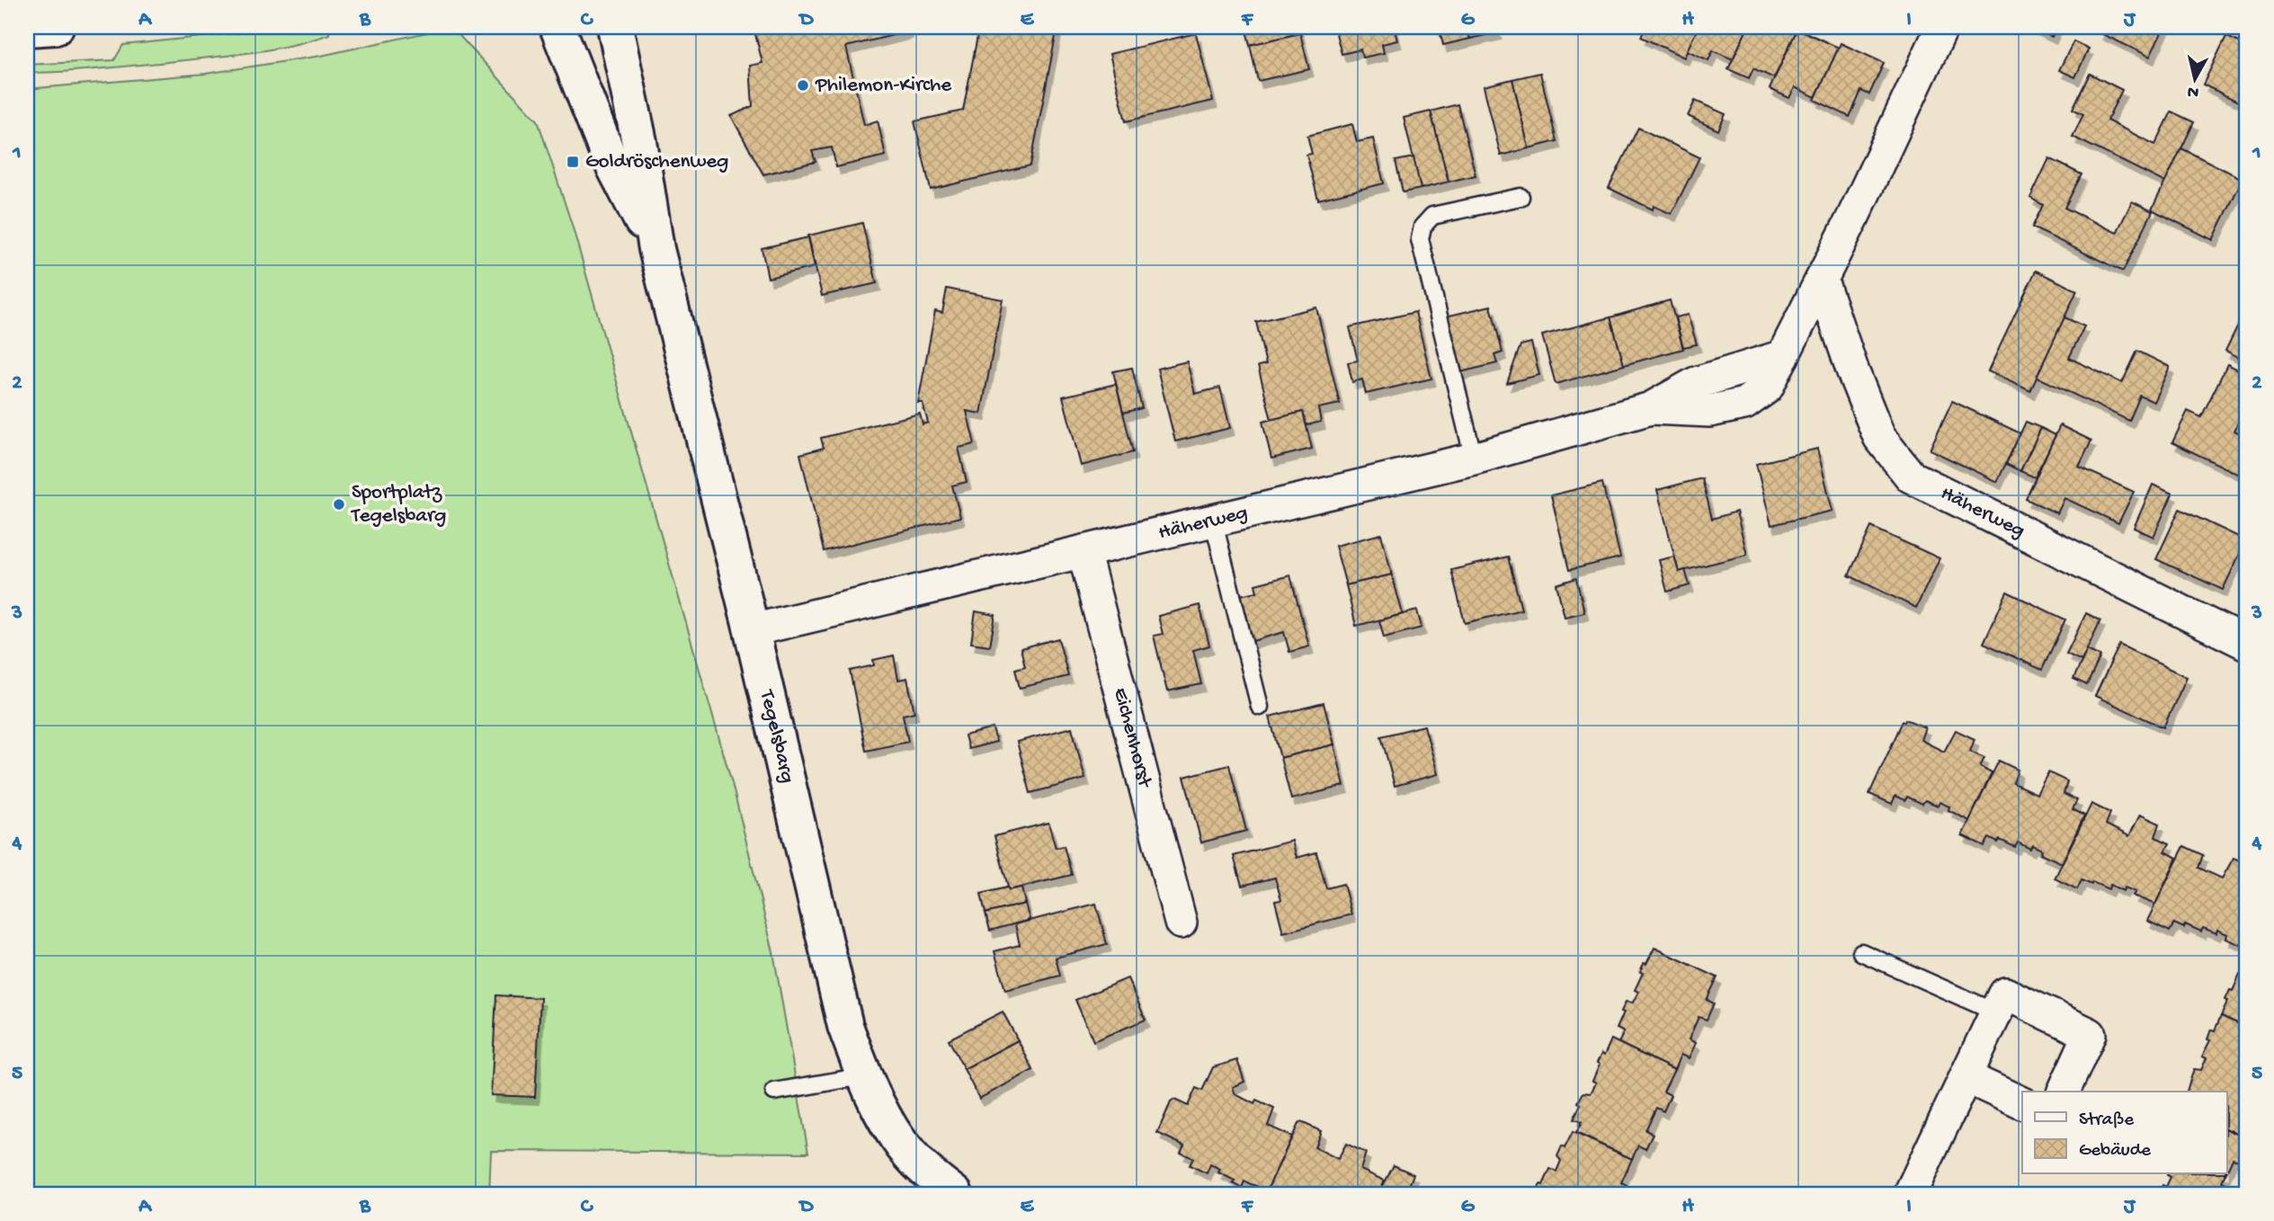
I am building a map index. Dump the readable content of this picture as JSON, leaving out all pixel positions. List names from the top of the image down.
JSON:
{
  "streets": {
    "street": ["Häherweg", "Tegelsbarg", "Eichenhorst"]
  },
  "crossings": [
    ["Häherweg", "Tegelsbarg"],
    ["Häherweg", "Eichenhorst"]
  ],
  "places": {
    "other": ["Philemon-Kirche", "Sportplatz Tegelsbarg"],
    "transit": ["Goldröschenweg"]
  },
  "legend": ["Straße", "Gebäude"],
  "north": "bottom",
  "grid": {
    "columns": [
      "A",
      "B",
      "C",
      "D",
      "E",
      "F",
      "G",
      "H",
      "I",
      "J"
    ],
    "rows": [
      "1",
      "2",
      "3",
      "4",
      "5"
    ]
  }
}
